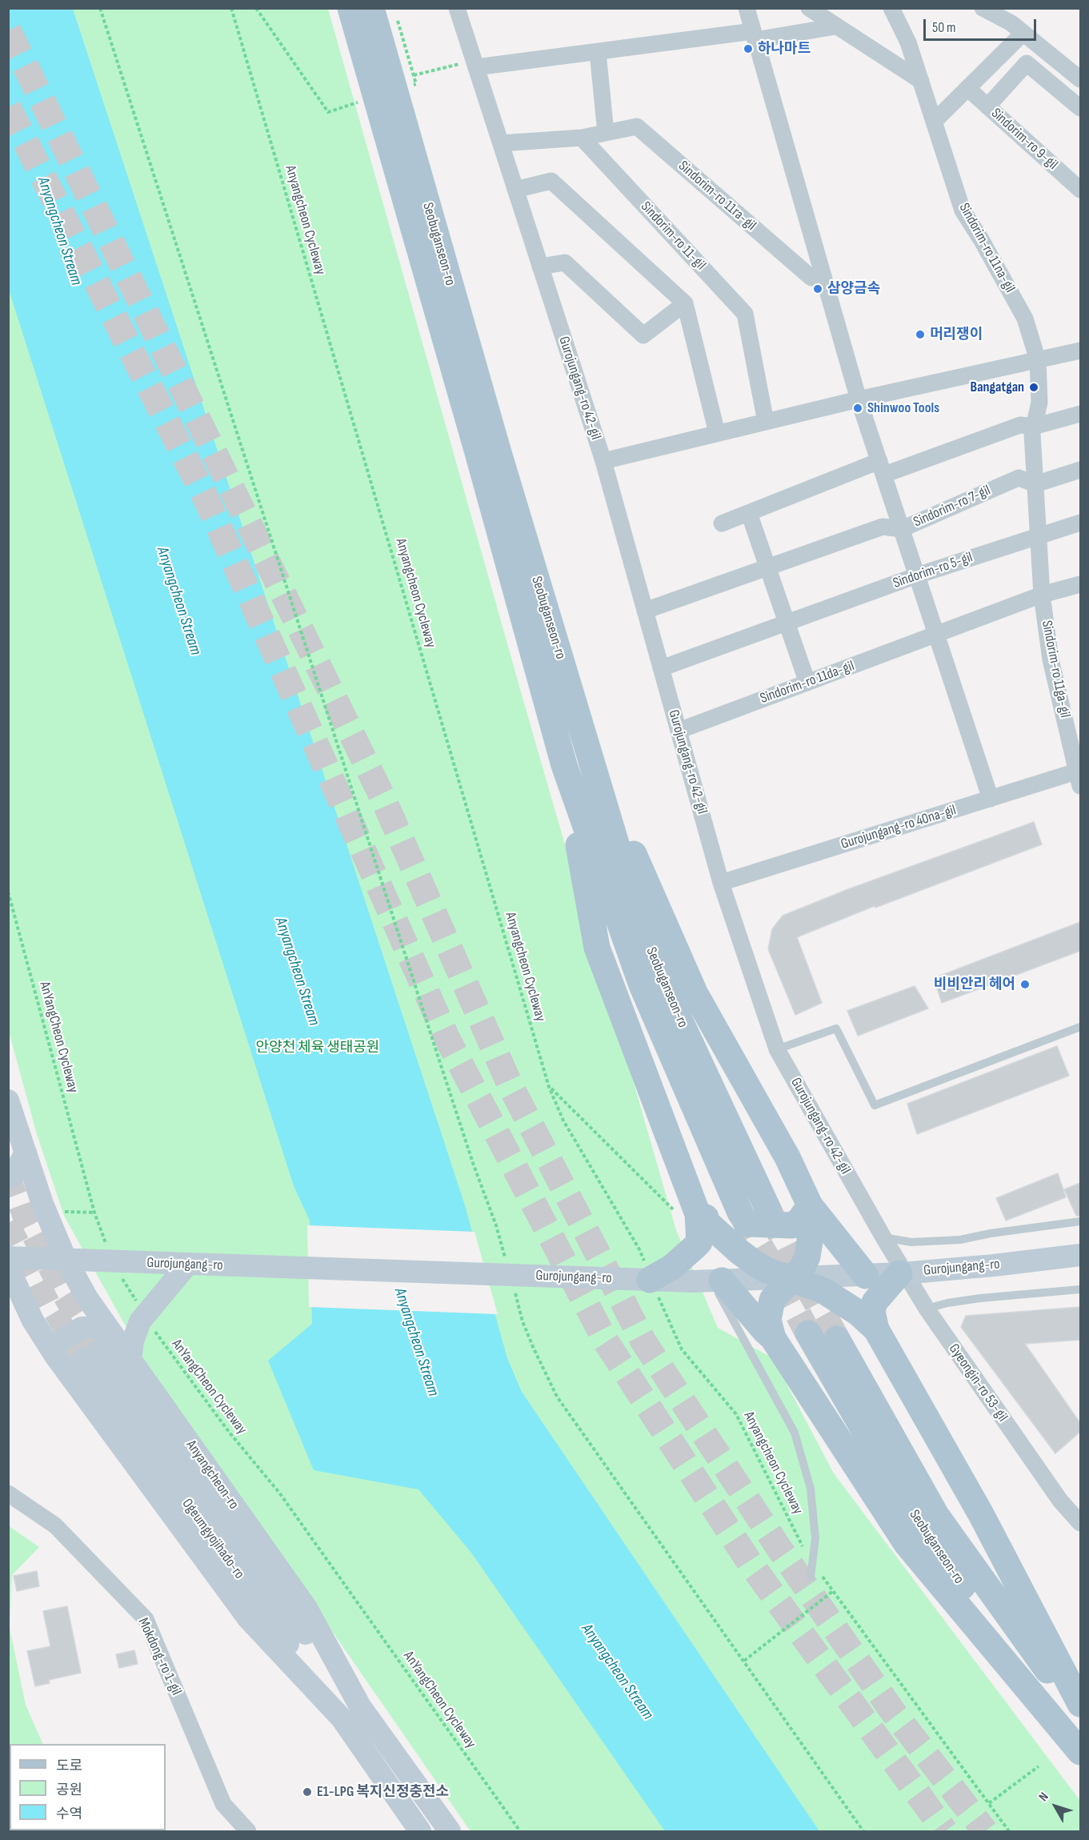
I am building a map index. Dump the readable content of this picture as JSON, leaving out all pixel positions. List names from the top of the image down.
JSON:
{
  "streets": {
    "main road": [
      "Seobuganseon-ro",
      "Gurojungang-ro",
      "Anyangcheon-ro",
      "Ogeumgyojihado-ro"
    ],
    "street": [
      "Sindorim-ro 9-gil",
      "Sindorim-ro 11ra-gil",
      "Sindorim-ro 11-gil",
      "Sindorim-ro 11na-gil",
      "Gurojungang-ro 42-gil",
      "Sindorim-ro 7-gil",
      "Sindorim-ro 5-gil",
      "Sindorim-ro 11ga-gil",
      "Sindorim-ro 11da-gil",
      "Gurojungang-ro 40na-gil",
      "Gyeongin-ro 53-gil",
      "Mokdong-ro 1-gil"
    ],
    "path": ["Anyangcheon Cycleway", "AnYangCheon Cycleway"]
  },
  "crossings": [
    ["Sindorim-ro 11ra-gil", "Sindorim-ro 11-gil"],
    ["Anyangcheon Cycleway", "Gurojungang-ro"],
    ["Sindorim-ro 11na-gil", "Sindorim-ro 11ga-gil"],
    ["Gurojungang-ro 42-gil", "Sindorim-ro 7-gil"],
    ["Gurojungang-ro 42-gil", "Sindorim-ro 5-gil"],
    ["Gurojungang-ro 42-gil", "Sindorim-ro 11da-gil"],
    ["Gurojungang-ro 42-gil", "Gurojungang-ro 40na-gil"],
    ["Gurojungang-ro 42-gil", "Gyeongin-ro 53-gil"],
    ["Sindorim-ro 7-gil", "Sindorim-ro 11ga-gil"],
    ["Sindorim-ro 5-gil", "Sindorim-ro 11ga-gil"],
    ["Sindorim-ro 11ga-gil", "Sindorim-ro 11da-gil"],
    ["Sindorim-ro 11ga-gil", "Gurojungang-ro 40na-gil"],
    ["Gurojungang-ro", "Anyangcheon-ro"],
    ["Anyangcheon-ro", "Ogeumgyojihado-ro"]
  ],
  "water": ["Anyangcheon Stream"],
  "parks": ["안양천 체육 생태공원"],
  "places": [
    "하나마트",
    "삼양금속",
    "머리쟁이",
    "Bangatgan",
    "Shinwoo Tools",
    "비비안리 헤어",
    "E1-LPG 복지신정충전소"
  ],
  "legend": ["도로", "공원", "수역"],
  "scale_bar": "50 m",
  "north": "top left"
}
